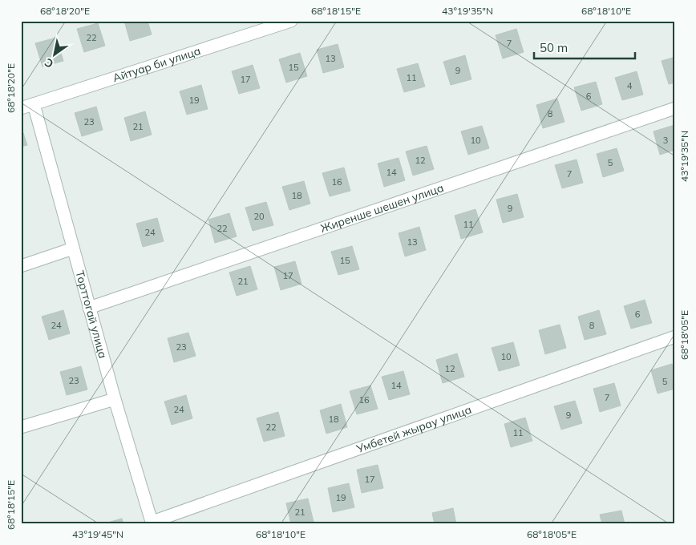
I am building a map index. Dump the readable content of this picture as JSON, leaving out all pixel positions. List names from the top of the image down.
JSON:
{
  "streets": {
    "street": [
      "Айтуар би улица",
      "Жиренше шешен улица",
      "Торттогай улица",
      "Умбетей жырау улица"
    ]
  },
  "crossings": [
    ["Айтуар би улица", "Торттогай улица"],
    ["Жиренше шешен улица", "Торттогай улица"],
    ["Торттогай улица", "Умбетей жырау улица"]
  ],
  "house_numbers": [
    "22",
    "7",
    "13",
    "15",
    "9",
    "11",
    "17",
    "4",
    "6",
    "19",
    "8",
    "23",
    "21",
    "10",
    "3",
    "12",
    "5",
    "14",
    "7",
    "16",
    "18",
    "9",
    "20",
    "11",
    "22",
    "24",
    "13",
    "15",
    "17",
    "21",
    "6",
    "24",
    "8",
    "23",
    "10",
    "12",
    "23",
    "5",
    "14",
    "7",
    "16",
    "24",
    "9",
    "18",
    "22",
    "11",
    "17",
    "19",
    "21"
  ],
  "scale_bar": "50 m",
  "north": "bottom left",
  "coordinates": [
    "68°18'20\"E",
    "68°18'15\"E",
    "43°19'35\"N",
    "68°18'10\"E",
    "68°18'05\"E",
    "43°19'45\"N"
  ]
}
